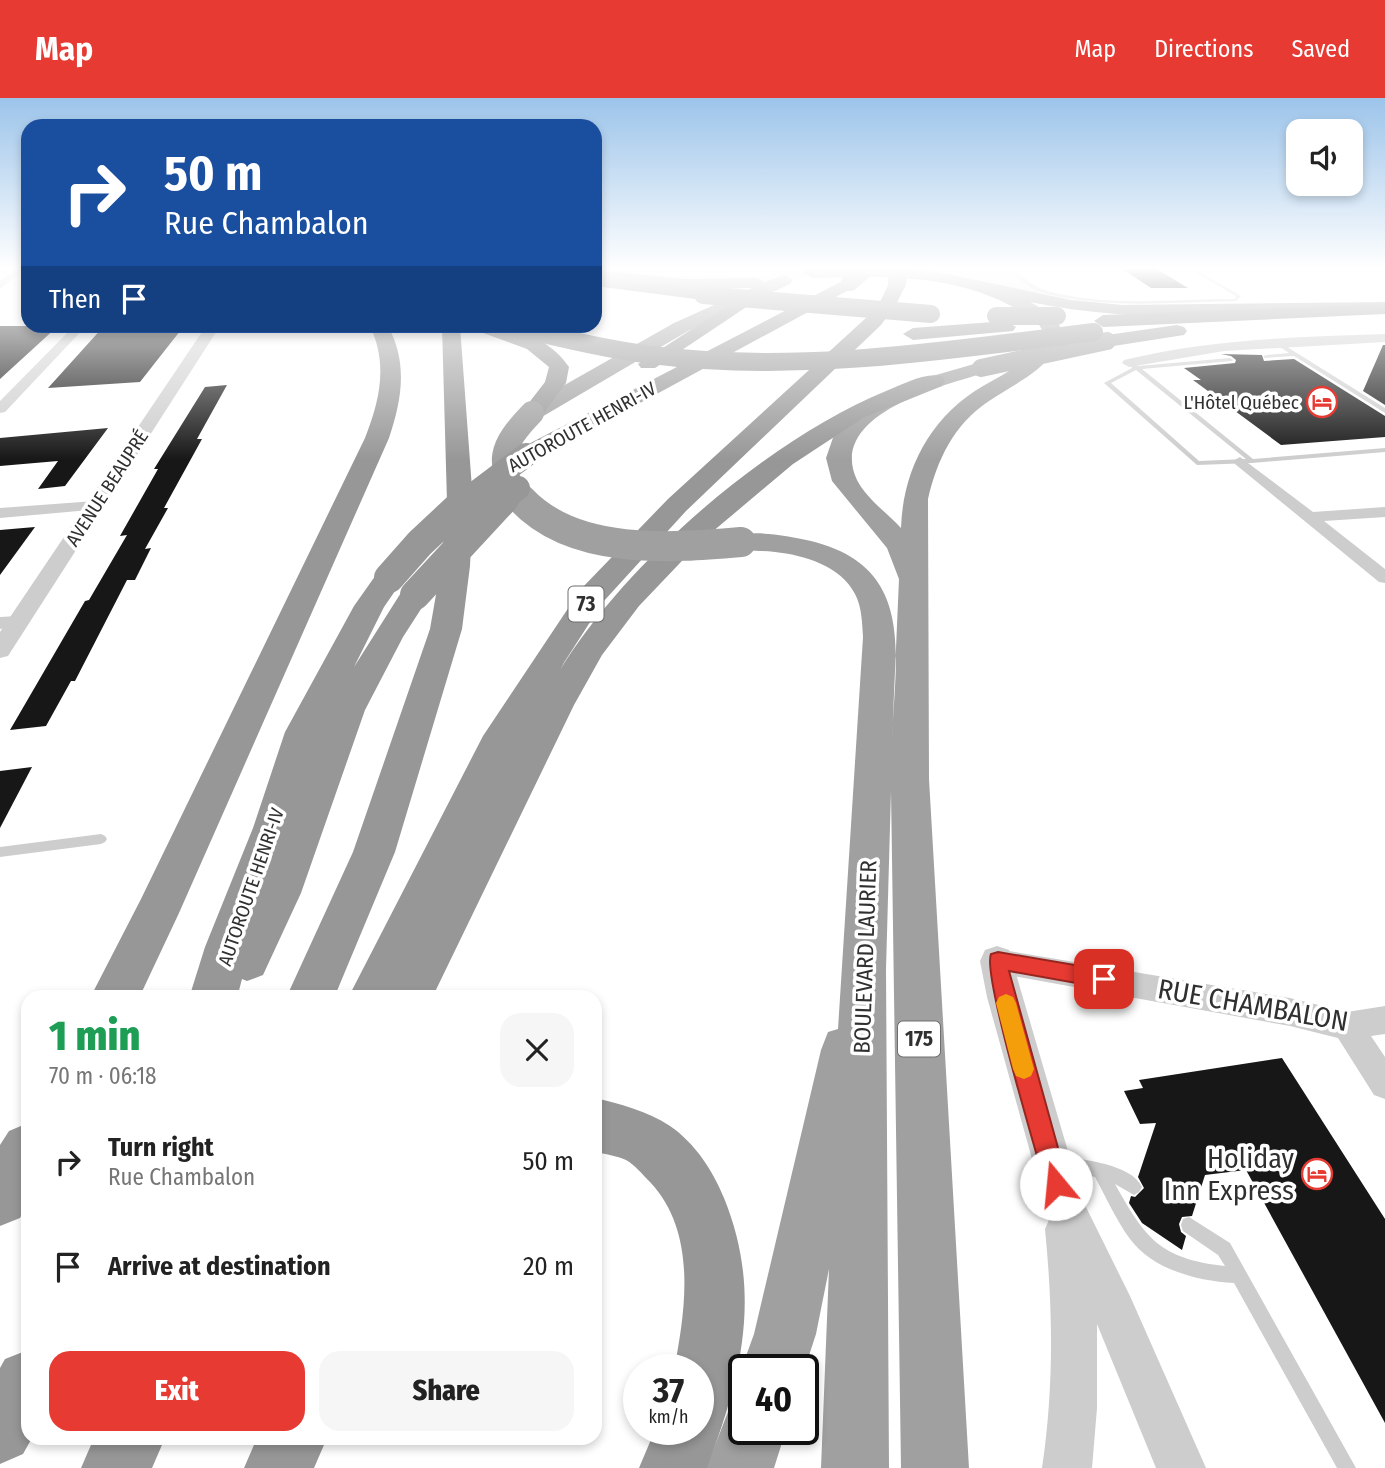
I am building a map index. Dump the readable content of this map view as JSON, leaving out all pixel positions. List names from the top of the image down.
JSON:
{
  "streets": {
    "highway": [
      "AUTOROUTE HENRI-IV",
      "73",
      "BOULEVARD LAURIER",
      "175"
    ],
    "street": ["AVENUE BEAUPRÉ", "RUE CHAMBALON"]
  },
  "places": {
    "hotel": ["L'Hôtel Québec", "Holiday Inn Express"]
  },
  "page": {
    "header": "Map",
    "nav": ["Map", "Directions", "Saved"],
    "turn": ["50 m", "Rue Chambalon"],
    "then": "Then",
    "heading": ["1 min", "70 m · 06:18"],
    "list": [
      {
        "name": "Turn right",
        "note": "Rue Chambalon",
        "value": "50 m"
      },
      {
        "name": "Arrive at destination",
        "value": "20 m"
      }
    ],
    "buttons": ["Exit", "Share"],
    "speed": "37 km/h",
    "limit": "40"
  }
}
